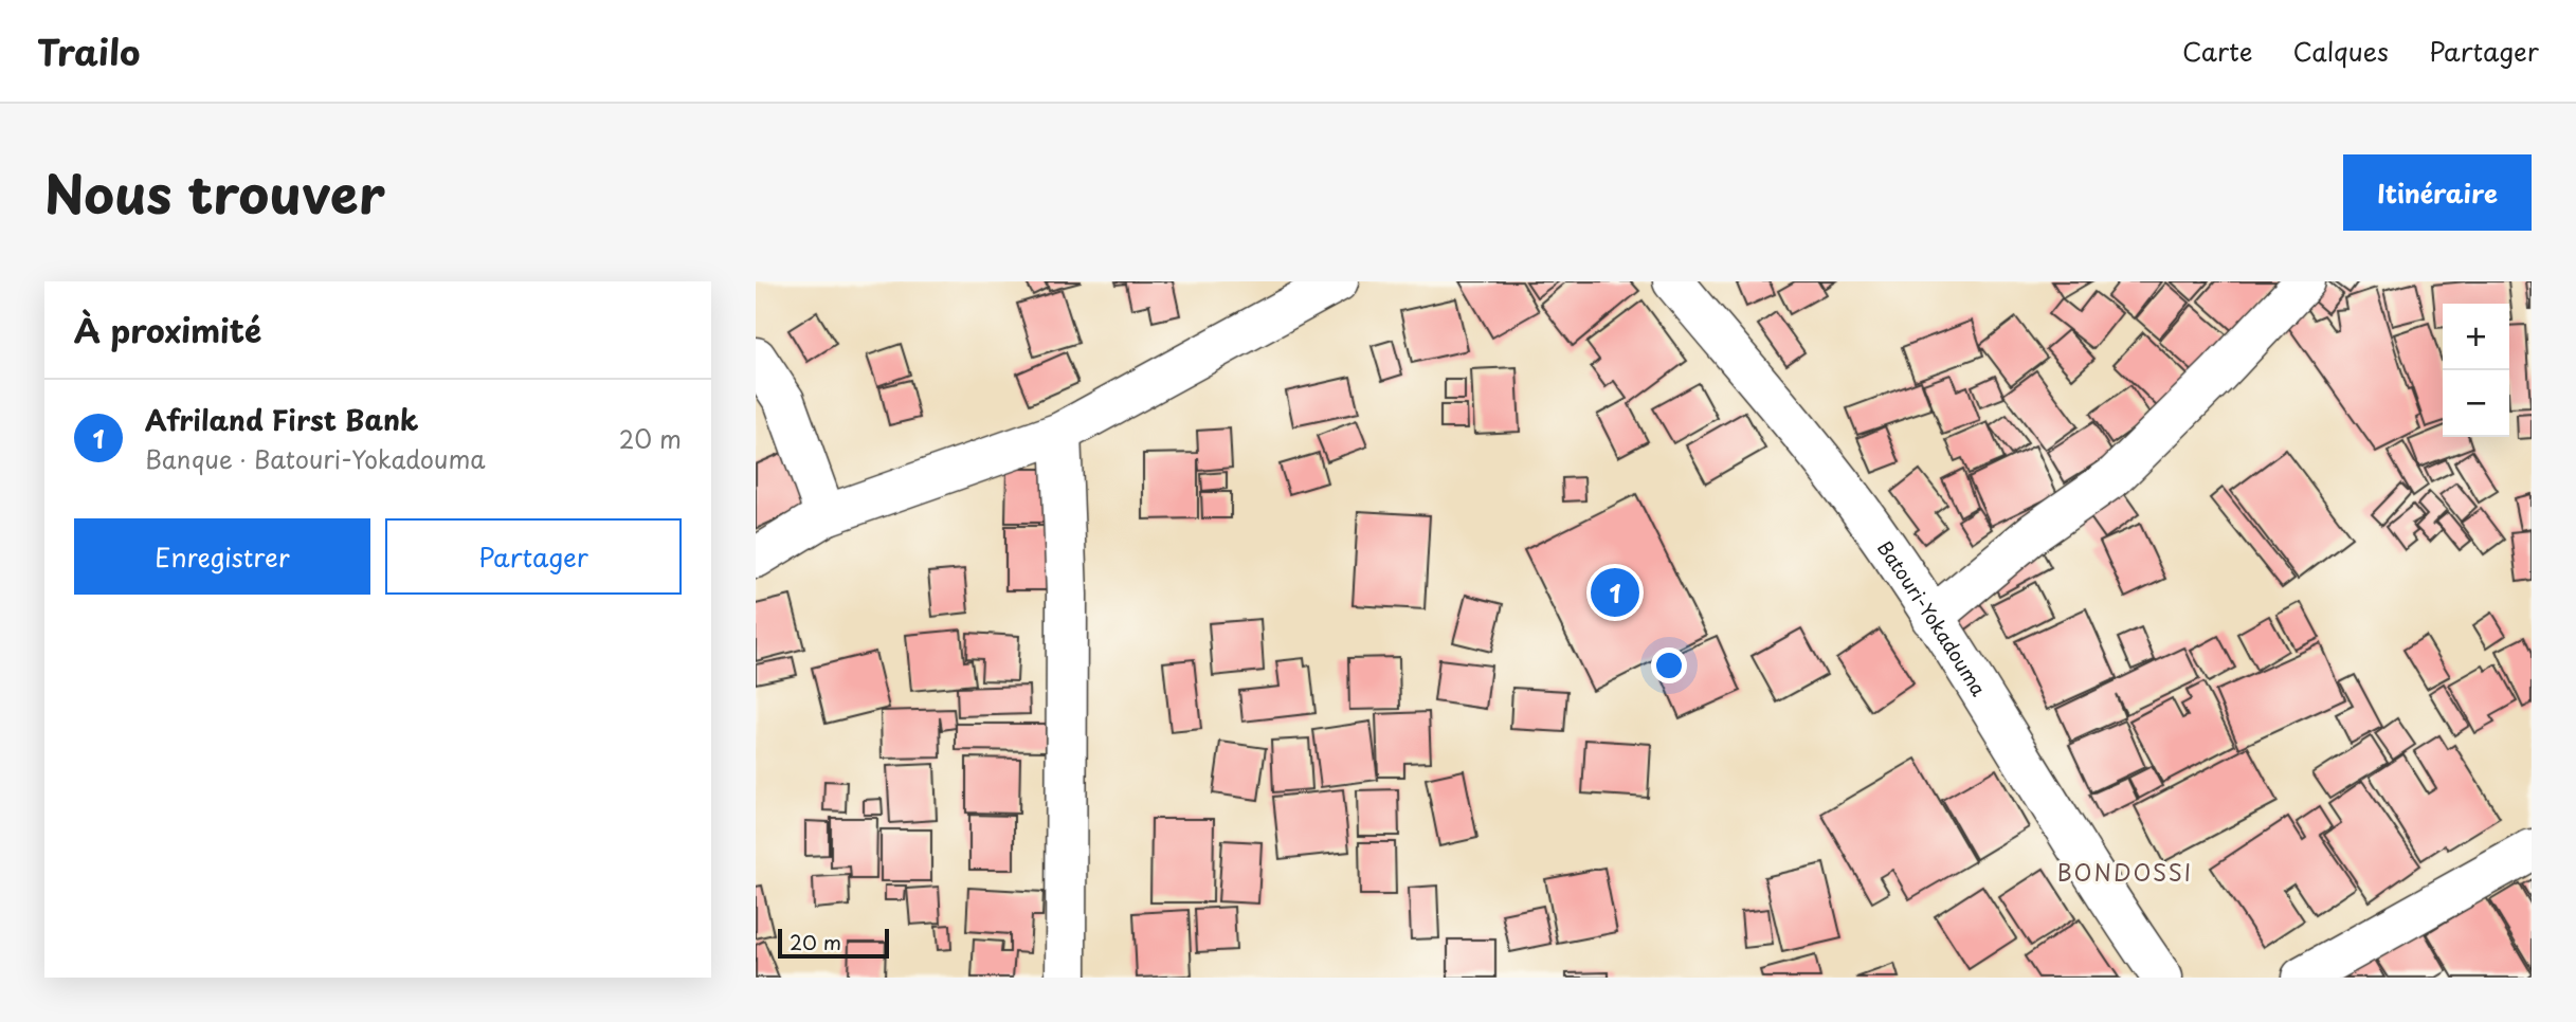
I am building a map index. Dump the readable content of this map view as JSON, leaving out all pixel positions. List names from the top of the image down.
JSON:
{
  "streets": {
    "main road": ["Batouri-Yokadouma"]
  },
  "districts": ["BONDOSSI"],
  "scale_bar": "20 m",
  "page": {
    "header": "Trailo",
    "nav": ["Carte", "Calques", "Partager"],
    "title": "Nous trouver",
    "buttons": [
      "Itinéraire",
      ["Enregistrer", "Partager"]
    ],
    "heading": "À proximité",
    "map_buttons": ["+", "−"],
    "list": [
      {
        "mark": "1",
        "name": "Afriland First Bank",
        "note": "Banque · Batouri-Yokadouma",
        "value": "20 m"
      }
    ],
    "pins": "1",
    "scale": "20 m"
  }
}
